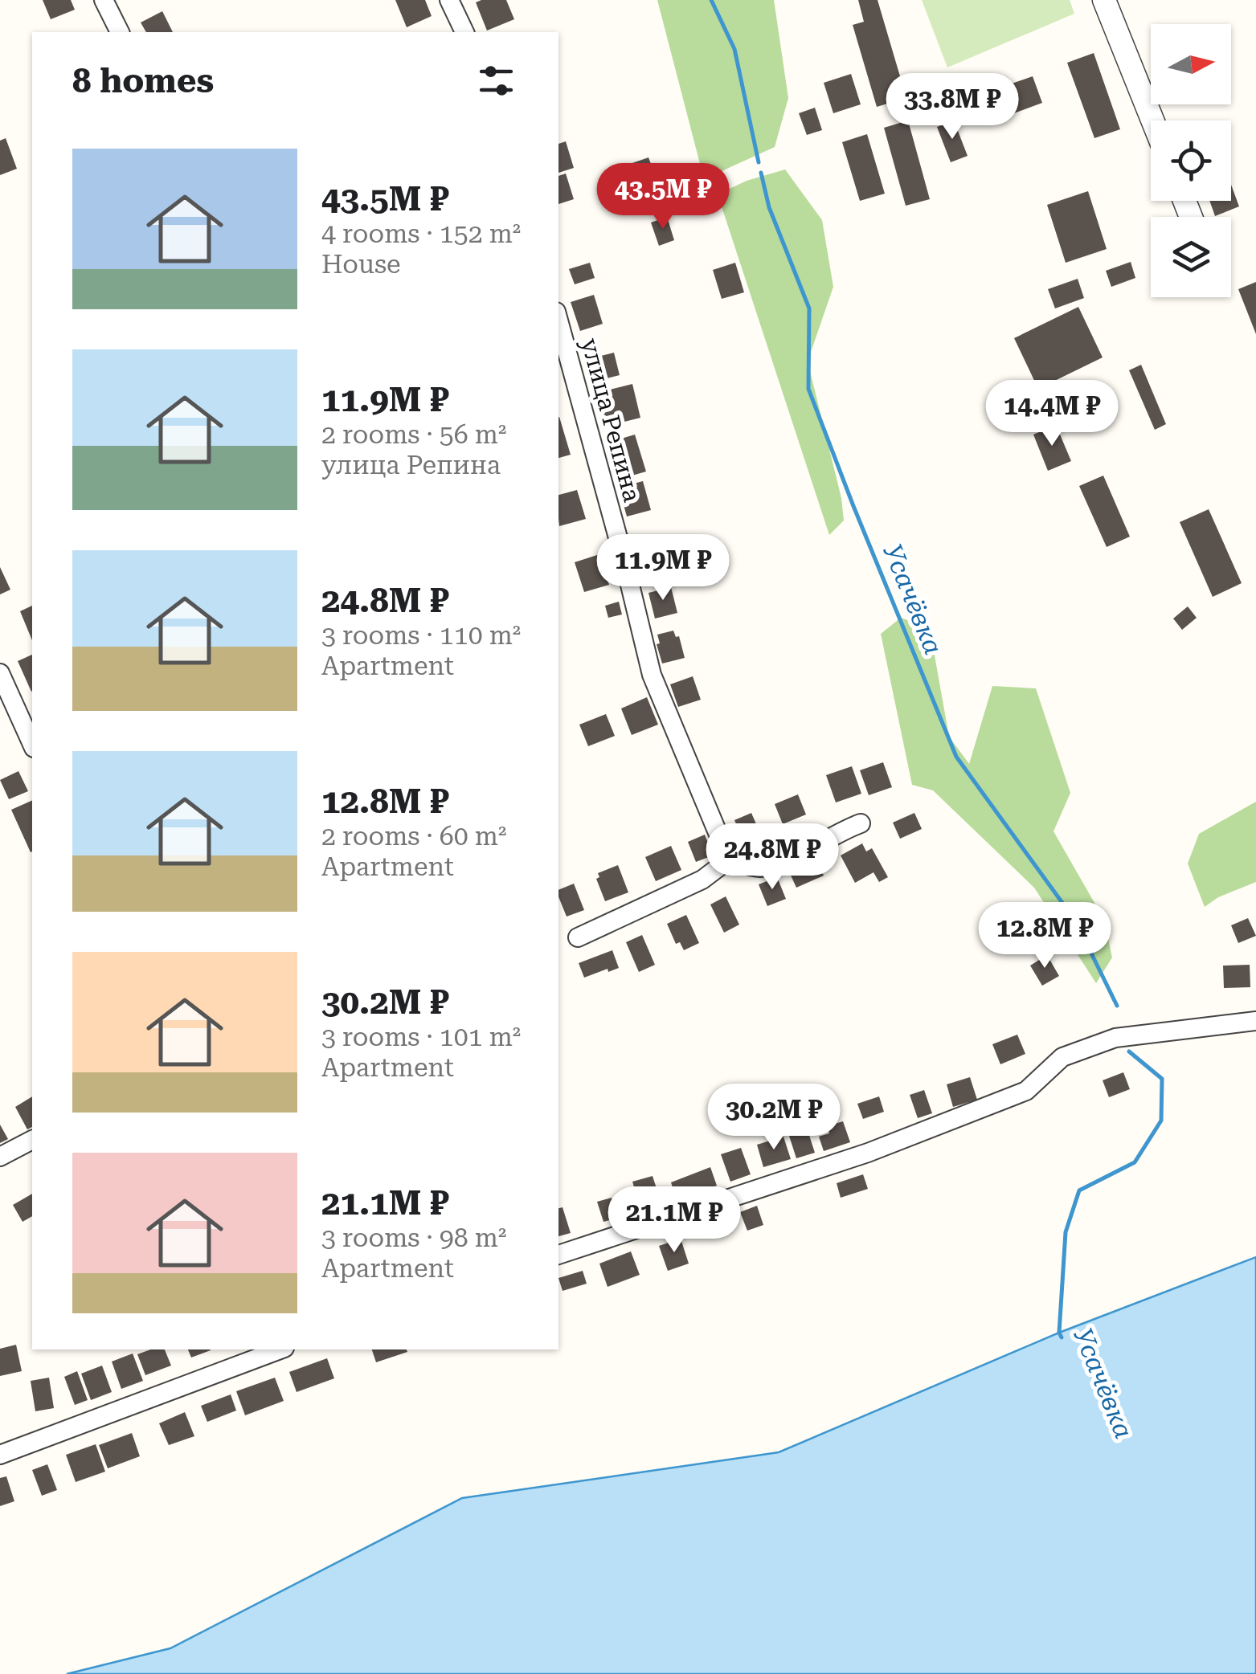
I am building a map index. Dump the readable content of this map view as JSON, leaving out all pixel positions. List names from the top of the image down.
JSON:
{
  "streets": {
    "street": ["улица Репина"]
  },
  "water": ["Усачёвка"],
  "north": "right",
  "page": {
    "heading": "8 homes",
    "price": [
      "33.8M ₽",
      "43.5M ₽",
      "14.4M ₽",
      "11.9M ₽",
      "24.8M ₽",
      "12.8M ₽",
      "30.2M ₽",
      "21.1M ₽"
    ],
    "list": [
      {
        "name": "43.5M ₽",
        "note": "4 rooms · 152 m² · House"
      },
      {
        "name": "11.9M ₽",
        "note": "2 rooms · 56 m² · улица Репина"
      },
      {
        "name": "24.8M ₽",
        "note": "3 rooms · 110 m² · Apartment"
      },
      {
        "name": "12.8M ₽",
        "note": "2 rooms · 60 m² · Apartment"
      },
      {
        "name": "30.2M ₽",
        "note": "3 rooms · 101 m² · Apartment"
      },
      {
        "name": "21.1M ₽",
        "note": "3 rooms · 98 m² · Apartment"
      }
    ]
  }
}
